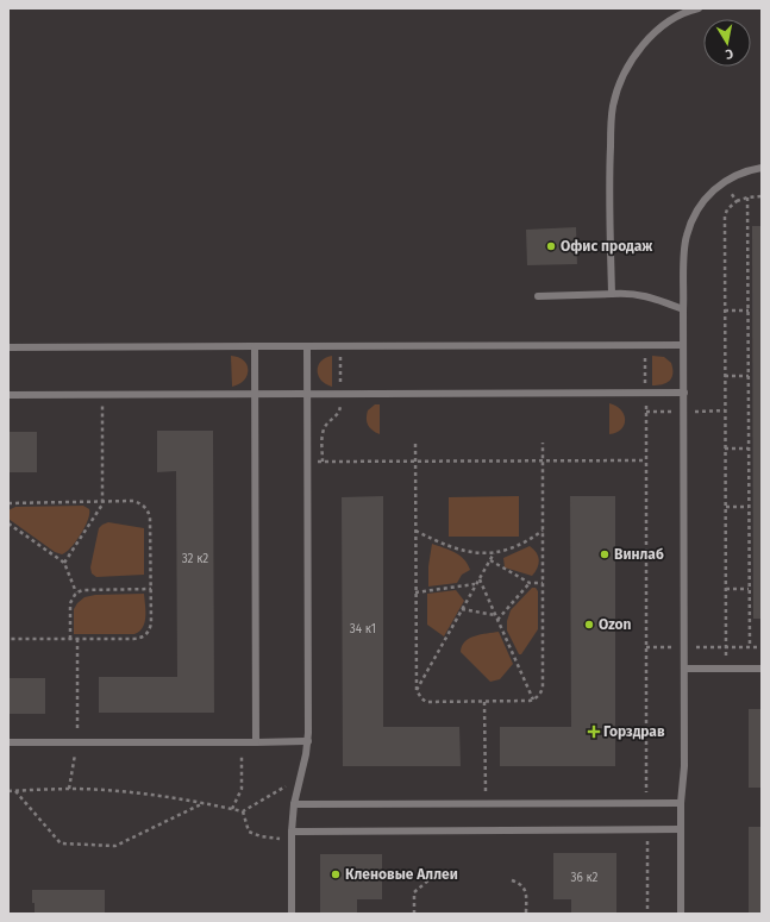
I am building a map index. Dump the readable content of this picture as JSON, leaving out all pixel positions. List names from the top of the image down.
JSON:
{
  "places": {
    "other": [
      "Офис продаж",
      "Винлаб",
      "Ozon",
      "Кленовые Аллеи"
    ],
    "health": ["Горздрав"]
  },
  "house_numbers": ["32 к2", "34 к1", "36 к2"],
  "north": "bottom"
}
